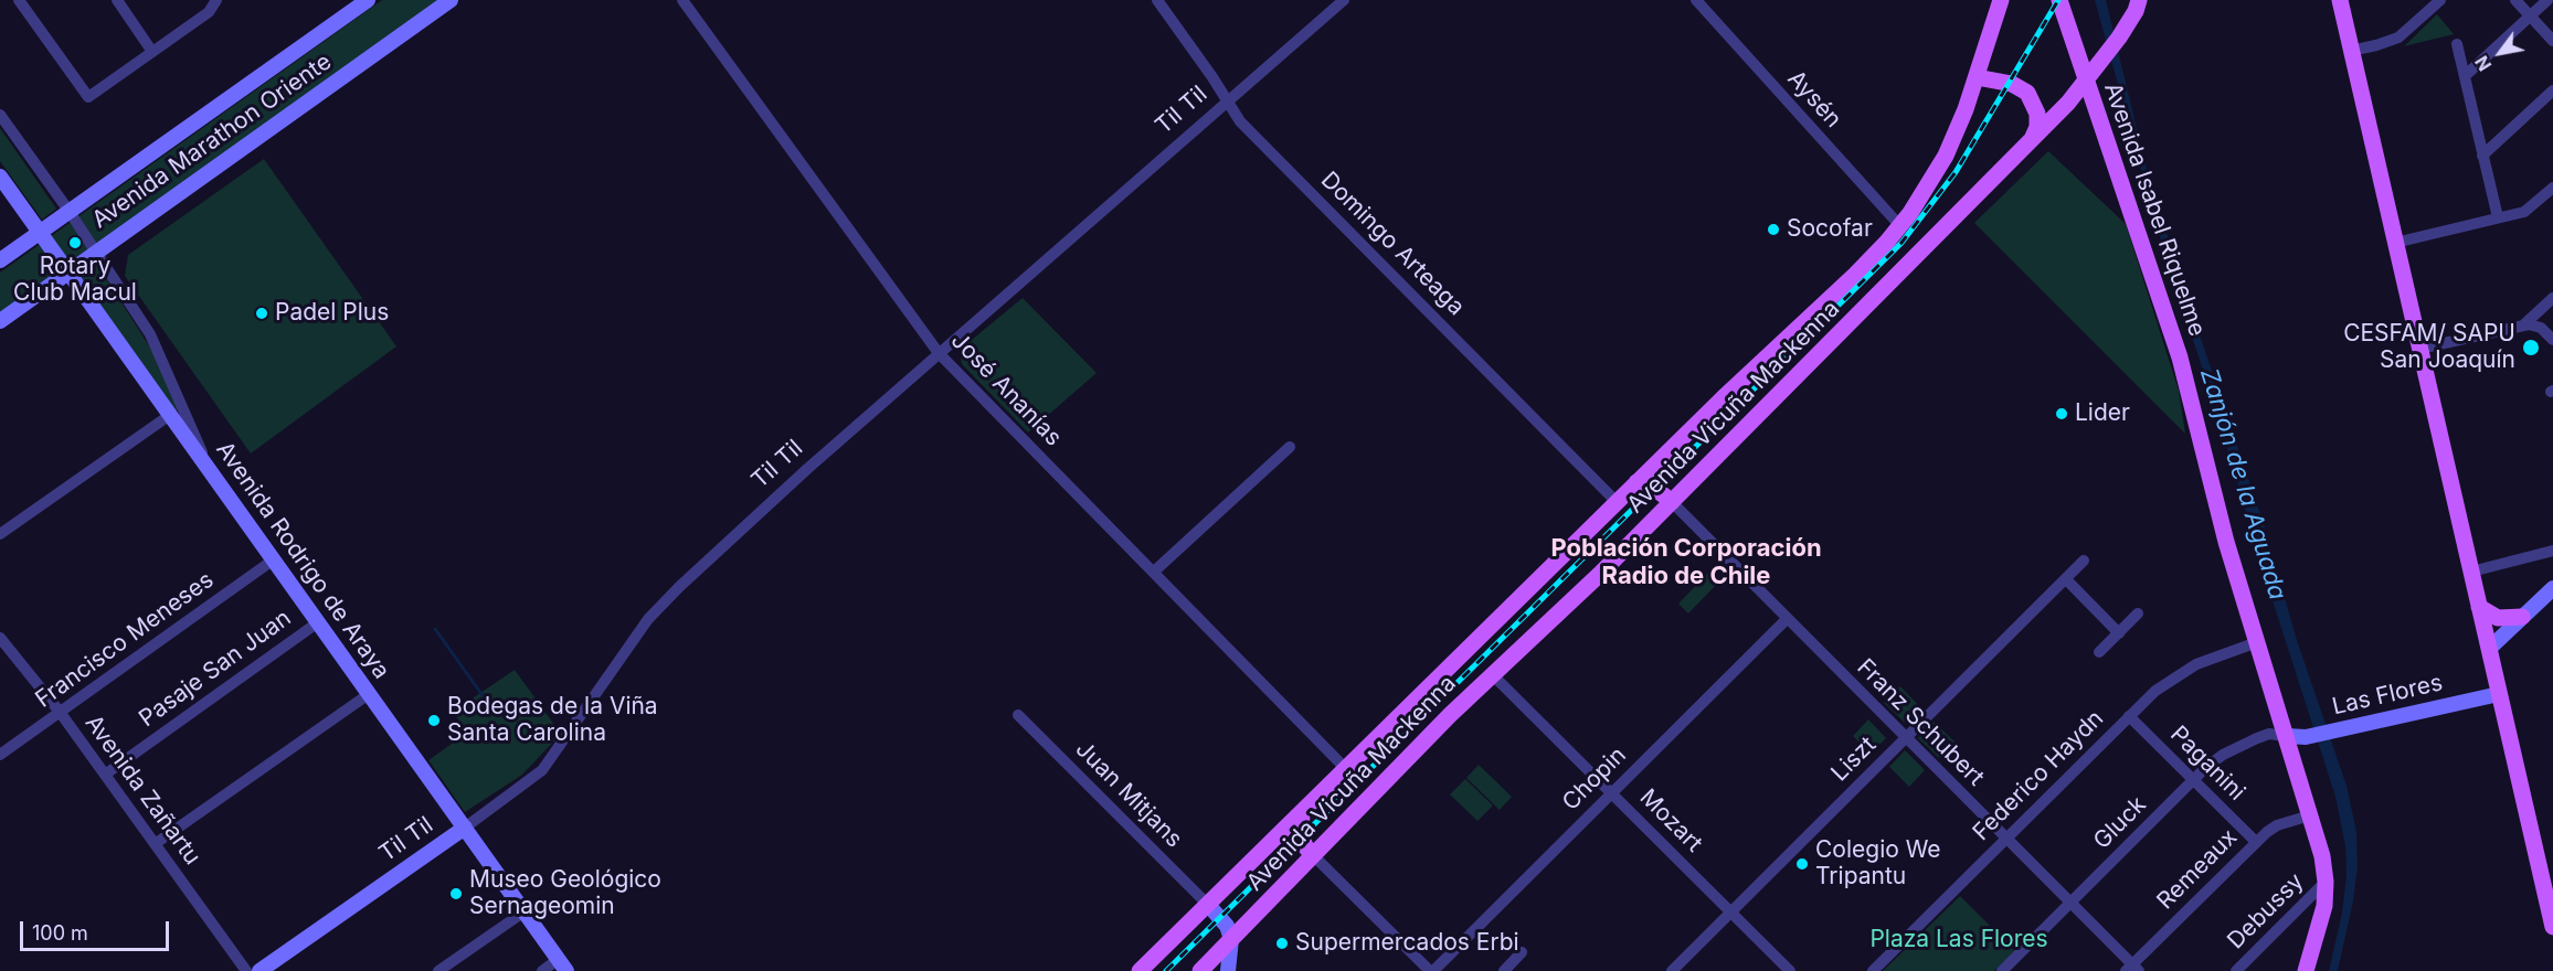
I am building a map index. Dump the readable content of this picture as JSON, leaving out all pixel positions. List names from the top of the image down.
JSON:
{
  "streets": {
    "main road": [
      "Til Til",
      "Avenida Marathon Oriente",
      "Avenida Isabel Riquelme",
      "Avenida Vicuña Mackenna",
      "Avenida Rodrigo de Araya",
      "Las Flores"
    ],
    "street": [
      "Aysén",
      "Domingo Arteaga",
      "José Ananías",
      "Francisco Meneses",
      "Pasaje San Juan",
      "Franz Schubert",
      "Liszt",
      "Paganini",
      "Federico Haydn",
      "Chopin",
      "Avenida Zañartu",
      "Juan Mitjans",
      "Mozart",
      "Gluck",
      "Remeaux",
      "Debussy"
    ]
  },
  "crossings": [
    ["Aysén", "Avenida Vicuña Mackenna"],
    ["Til Til", "Domingo Arteaga"],
    ["Til Til", "José Ananías"],
    ["Til Til", "Avenida Rodrigo de Araya"],
    ["Avenida Marathon Oriente", "Avenida Rodrigo de Araya"],
    ["Avenida Isabel Riquelme", "Avenida Vicuña Mackenna"],
    ["Avenida Isabel Riquelme", "Las Flores"],
    ["Avenida Isabel Riquelme", "Federico Haydn"],
    ["Avenida Isabel Riquelme", "Gluck"],
    ["Avenida Isabel Riquelme", "Remeaux"],
    ["Avenida Isabel Riquelme", "Debussy"],
    ["Domingo Arteaga", "Avenida Vicuña Mackenna"],
    ["José Ananías", "Avenida Vicuña Mackenna"],
    ["Avenida Vicuña Mackenna", "Franz Schubert"],
    ["Avenida Vicuña Mackenna", "Juan Mitjans"],
    ["Avenida Vicuña Mackenna", "Mozart"],
    ["Avenida Rodrigo de Araya", "Francisco Meneses"],
    ["Avenida Rodrigo de Araya", "Pasaje San Juan"],
    ["Francisco Meneses", "Avenida Zañartu"],
    ["Pasaje San Juan", "Avenida Zañartu"],
    ["Las Flores", "Gluck"],
    ["Franz Schubert", "Liszt"],
    ["Franz Schubert", "Federico Haydn"],
    ["Franz Schubert", "Chopin"],
    ["Franz Schubert", "Gluck"],
    ["Franz Schubert", "Remeaux"],
    ["Liszt", "Mozart"],
    ["Paganini", "Federico Haydn"],
    ["Paganini", "Gluck"],
    ["Paganini", "Remeaux"],
    ["Chopin", "Mozart"]
  ],
  "districts": ["Población Corporación Radio de Chile"],
  "water": ["Zanjón de la Aguada"],
  "parks": ["Plaza Las Flores"],
  "places": [
    "Socofar",
    "Rotary Club Macul",
    "Padel Plus",
    "CESFAM/ SAPU San Joaquín",
    "Lider",
    "Bodegas de la Viña Santa Carolina",
    "Colegio We Tripantu",
    "Museo Geológico Sernageomin",
    "Supermercados Erbi"
  ],
  "scale_bar": "100 m",
  "north": "bottom left"
}
